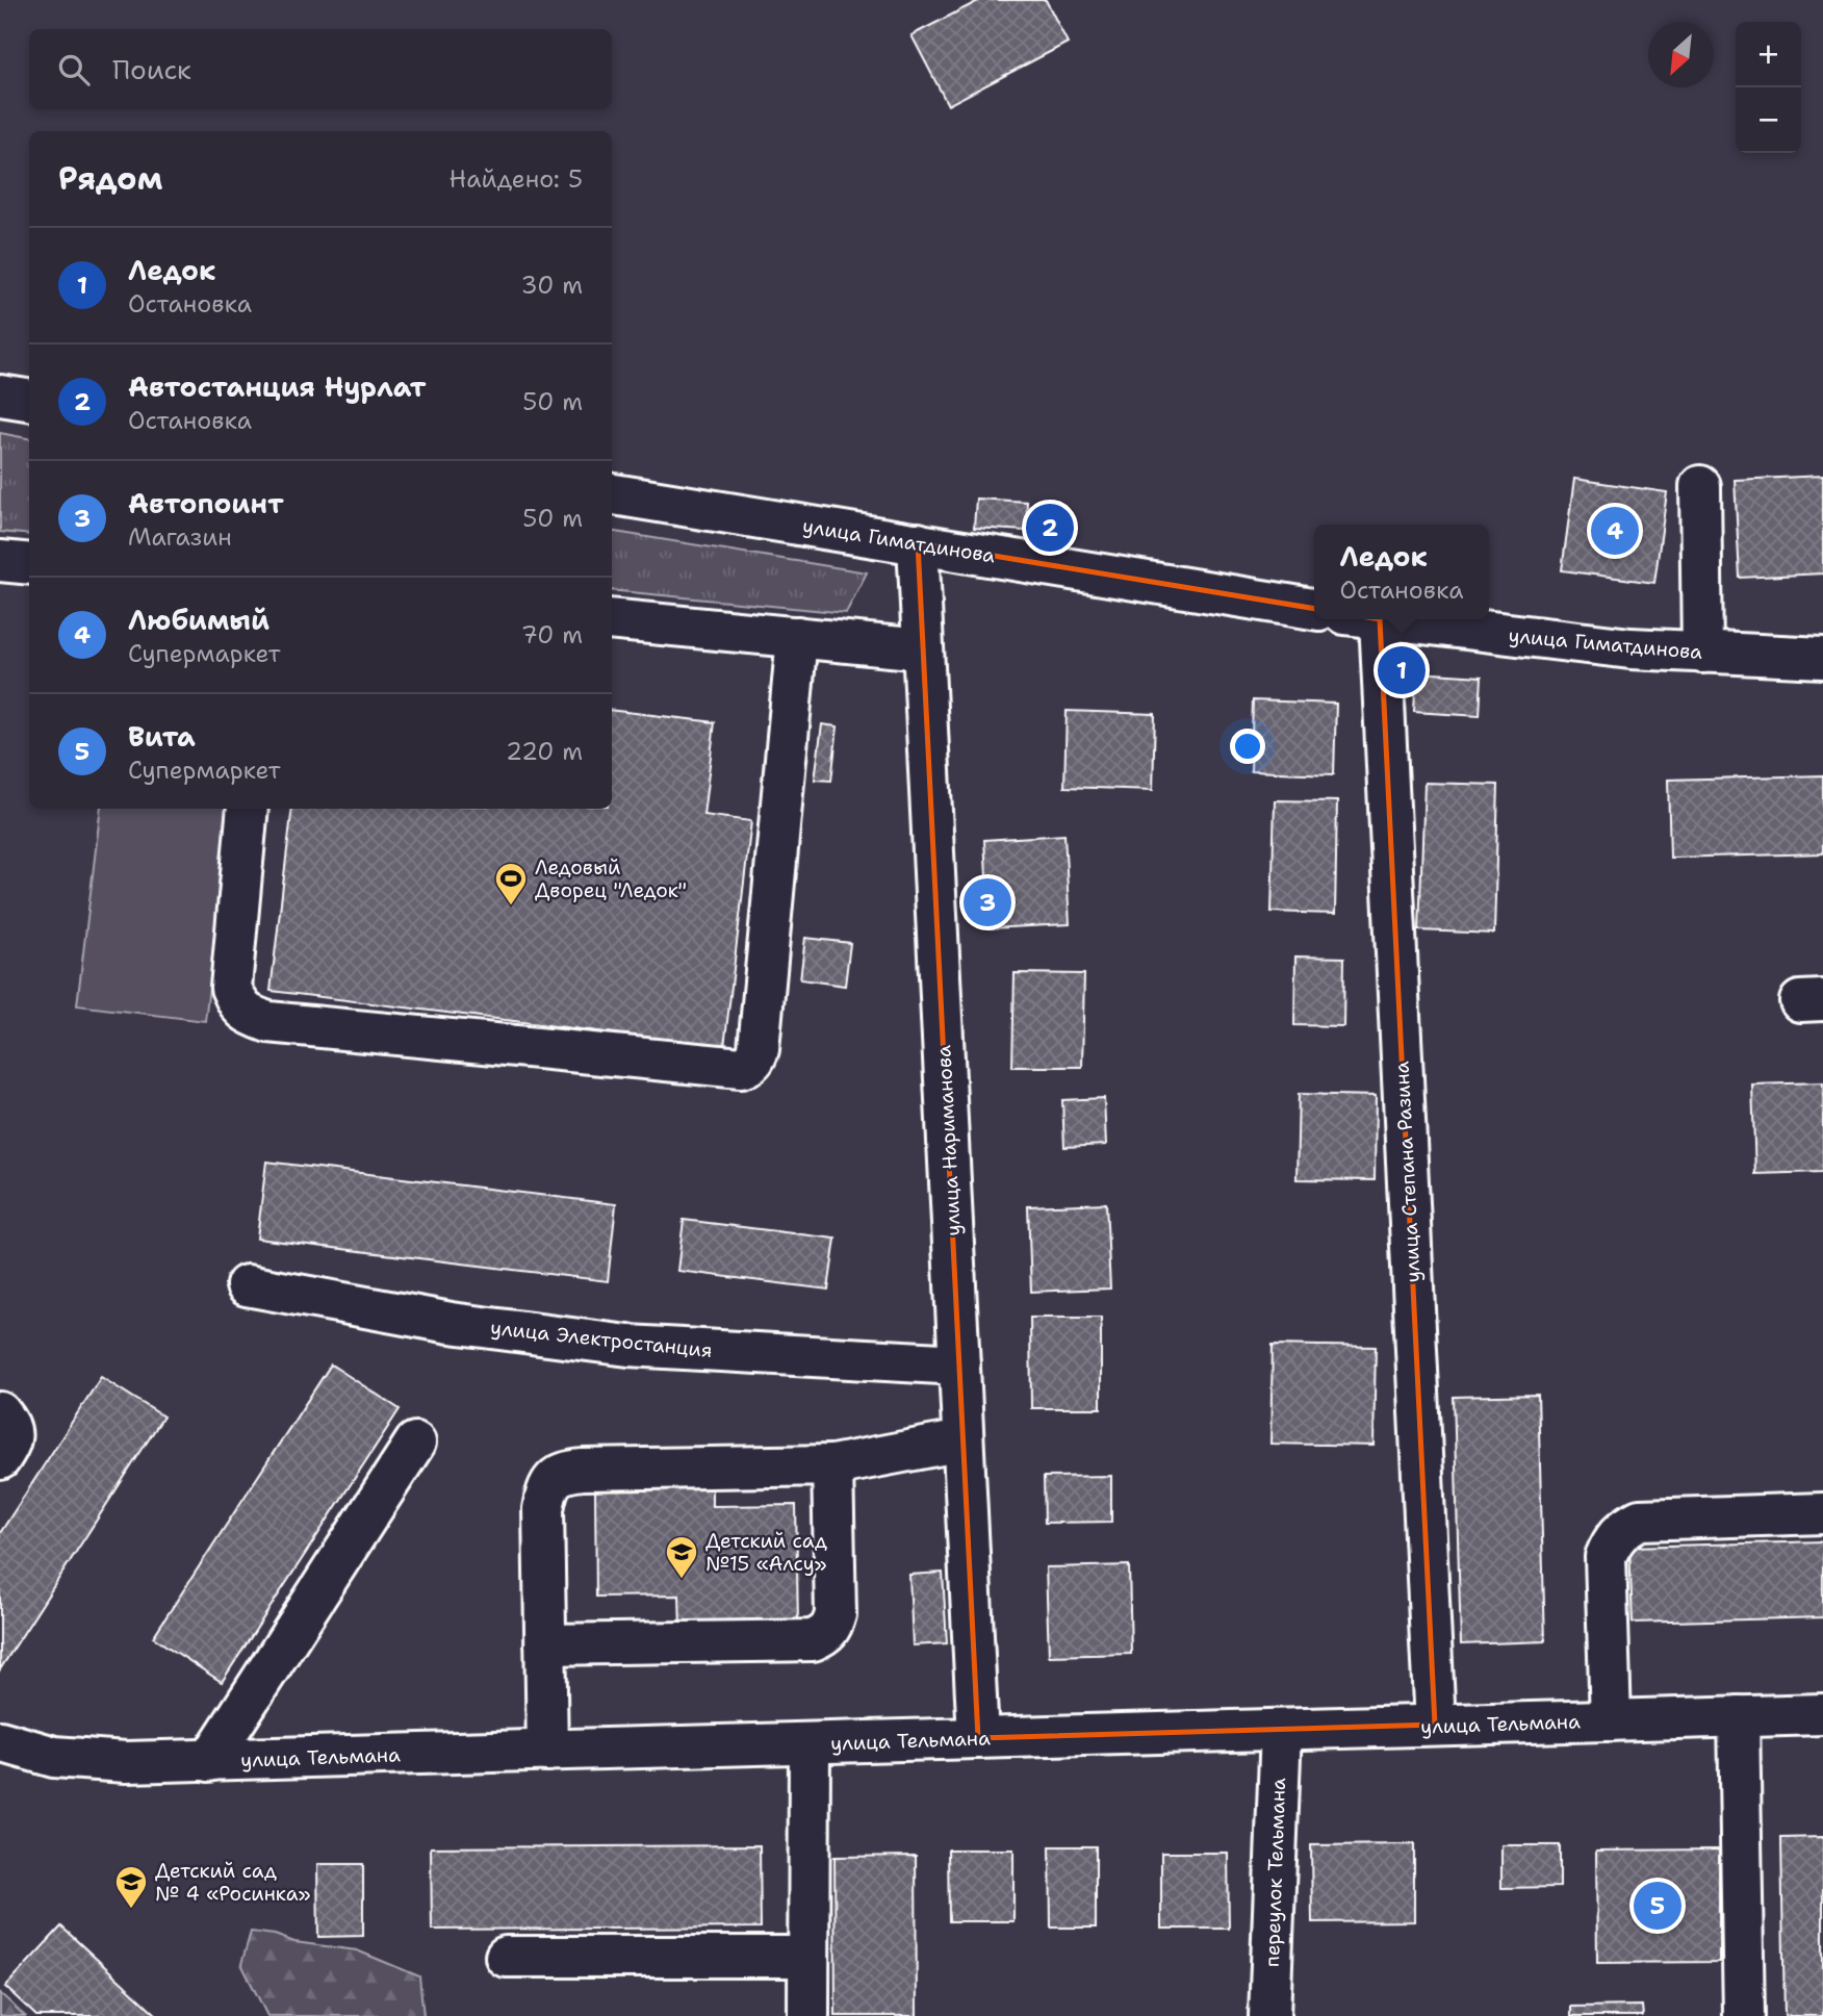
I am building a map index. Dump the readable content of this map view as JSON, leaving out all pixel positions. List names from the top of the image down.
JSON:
{
  "streets": {
    "street": [
      "улица Гиматдинова",
      "улица Нариманова",
      "улица Степана Разина",
      "улица Электростанция",
      "улица Тельмана",
      "переулок Тельмана"
    ]
  },
  "crossings": [
    ["улица Гиматдинова", "улица Нариманова"],
    ["улица Нариманова", "улица Электростанция"],
    ["улица Нариманова", "улица Тельмана"],
    ["улица Степана Разина", "улица Тельмана"],
    ["улица Тельмана", "переулок Тельмана"]
  ],
  "places": {
    "sports": ["Ледовый Дворец \"Ледок\""],
    "school or university": ["Детский сад №15 «Алсу»", "Детский сад № 4 «Росинка»"]
  },
  "north": "bottom left",
  "page": {
    "map_buttons": ["+", "−"],
    "search": "Поиск",
    "heading": ["Рядом", "Найдено: 5"],
    "list": [
      {
        "mark": "1",
        "name": "Ледок",
        "note": "Остановка",
        "value": "30 m"
      },
      {
        "mark": "2",
        "name": "Автостанция Нурлат",
        "note": "Остановка",
        "value": "50 m"
      },
      {
        "mark": "3",
        "name": "Автопоинт",
        "note": "Магазин",
        "value": "50 m"
      },
      {
        "mark": "4",
        "name": "Любимый",
        "note": "Супермаркет",
        "value": "70 m"
      },
      {
        "mark": "5",
        "name": "Вита",
        "note": "Супермаркет",
        "value": "220 m"
      }
    ],
    "pins": [
      "2",
      "4",
      "1",
      "3",
      "5"
    ],
    "popup": ["Ледок", "Остановка"]
  }
}
